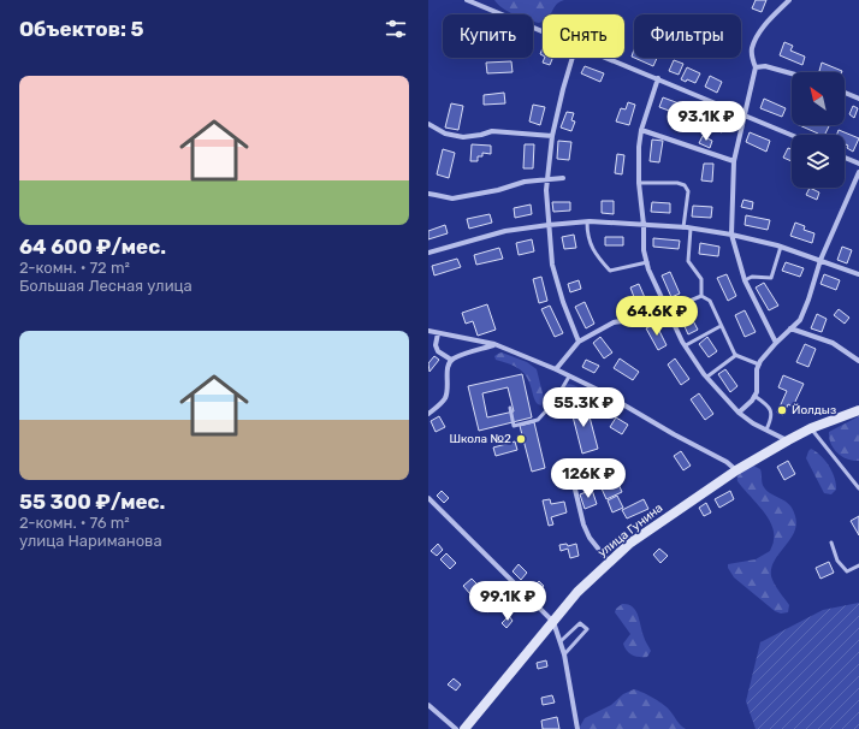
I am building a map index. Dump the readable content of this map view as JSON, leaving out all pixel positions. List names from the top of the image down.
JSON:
{
  "streets": {
    "main road": ["улица Гунина"]
  },
  "places": ["Йолдыз", "Школа №2"],
  "north": "top left",
  "page": {
    "heading": "Объектов: 5",
    "chip": ["Купить", "Снять", "Фильтры"],
    "list": [
      {
        "name": "64 600 ₽/мес.",
        "note": "2-комн. · 72 m² · Большая Лесная улица"
      },
      {
        "name": "55 300 ₽/мес.",
        "note": "2-комн. · 76 m² · улица Нариманова"
      }
    ],
    "price": [
      "93.1K ₽",
      "64.6K ₽",
      "55.3K ₽",
      "126K ₽",
      "99.1K ₽"
    ]
  }
}
